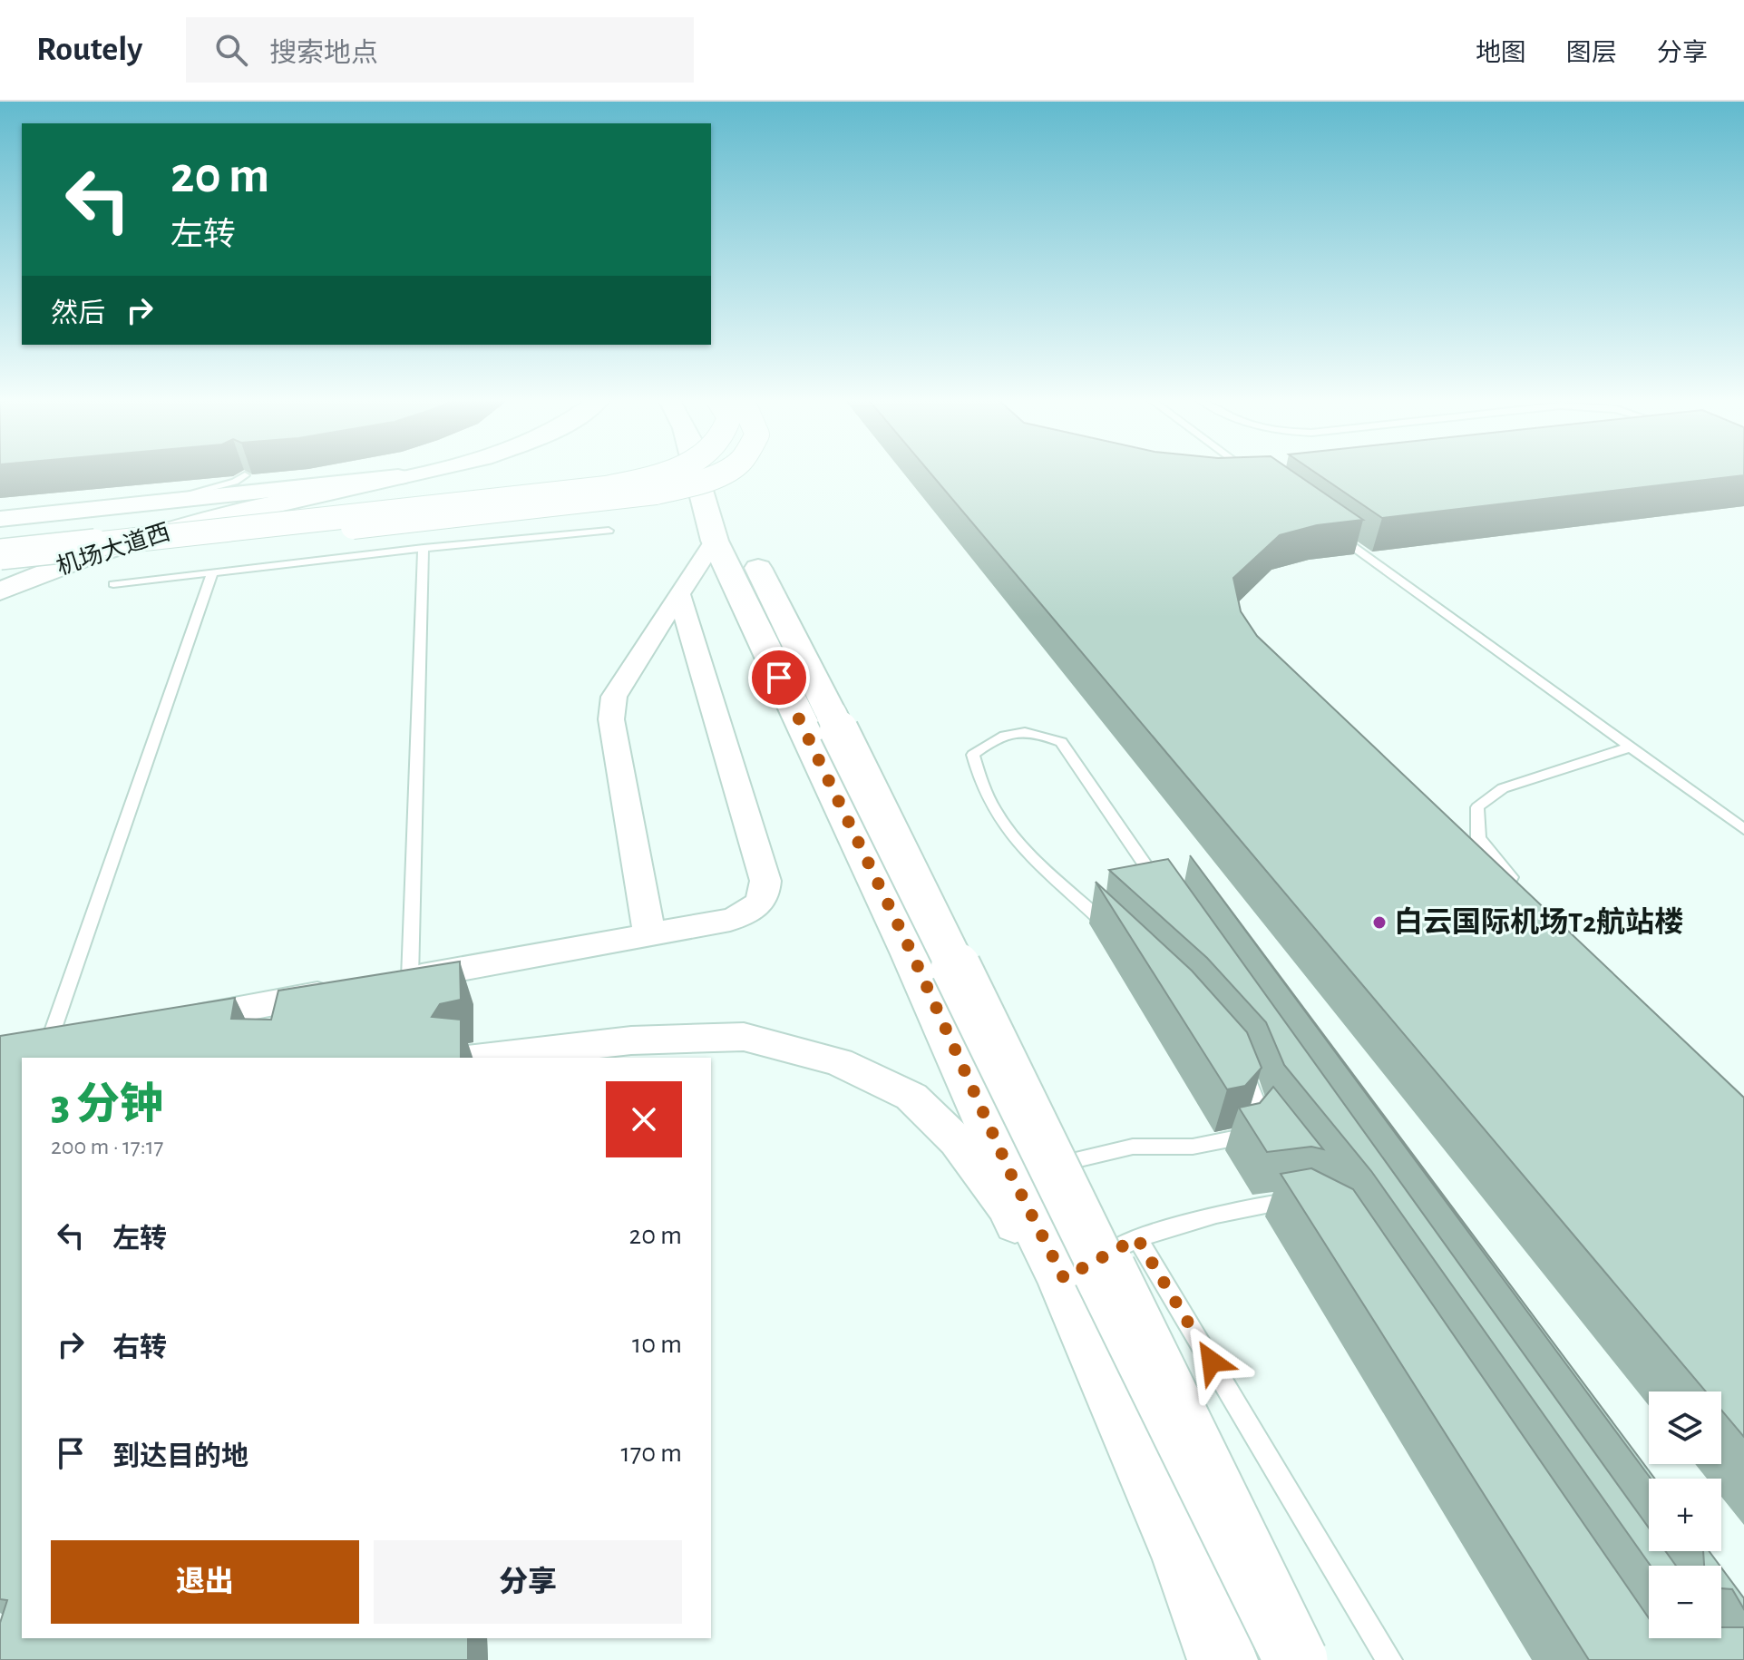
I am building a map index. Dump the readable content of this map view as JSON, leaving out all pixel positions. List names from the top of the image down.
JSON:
{
  "streets": {
    "main road": ["机场大道西"]
  },
  "places": ["白云国际机场T2航站楼"],
  "page": {
    "header": "Routely",
    "search": "搜索地点",
    "nav": ["地图", "图层", "分享"],
    "turn": ["20 m", "左转"],
    "then": "然后",
    "heading": ["3 分钟", "200 m · 17:17"],
    "list": [
      {
        "name": "左转",
        "value": "20 m"
      },
      {
        "name": "右转",
        "value": "10 m"
      },
      {
        "name": "到达目的地",
        "value": "170 m"
      }
    ],
    "map_buttons": ["+", "−"],
    "buttons": ["退出", "分享"]
  }
}
